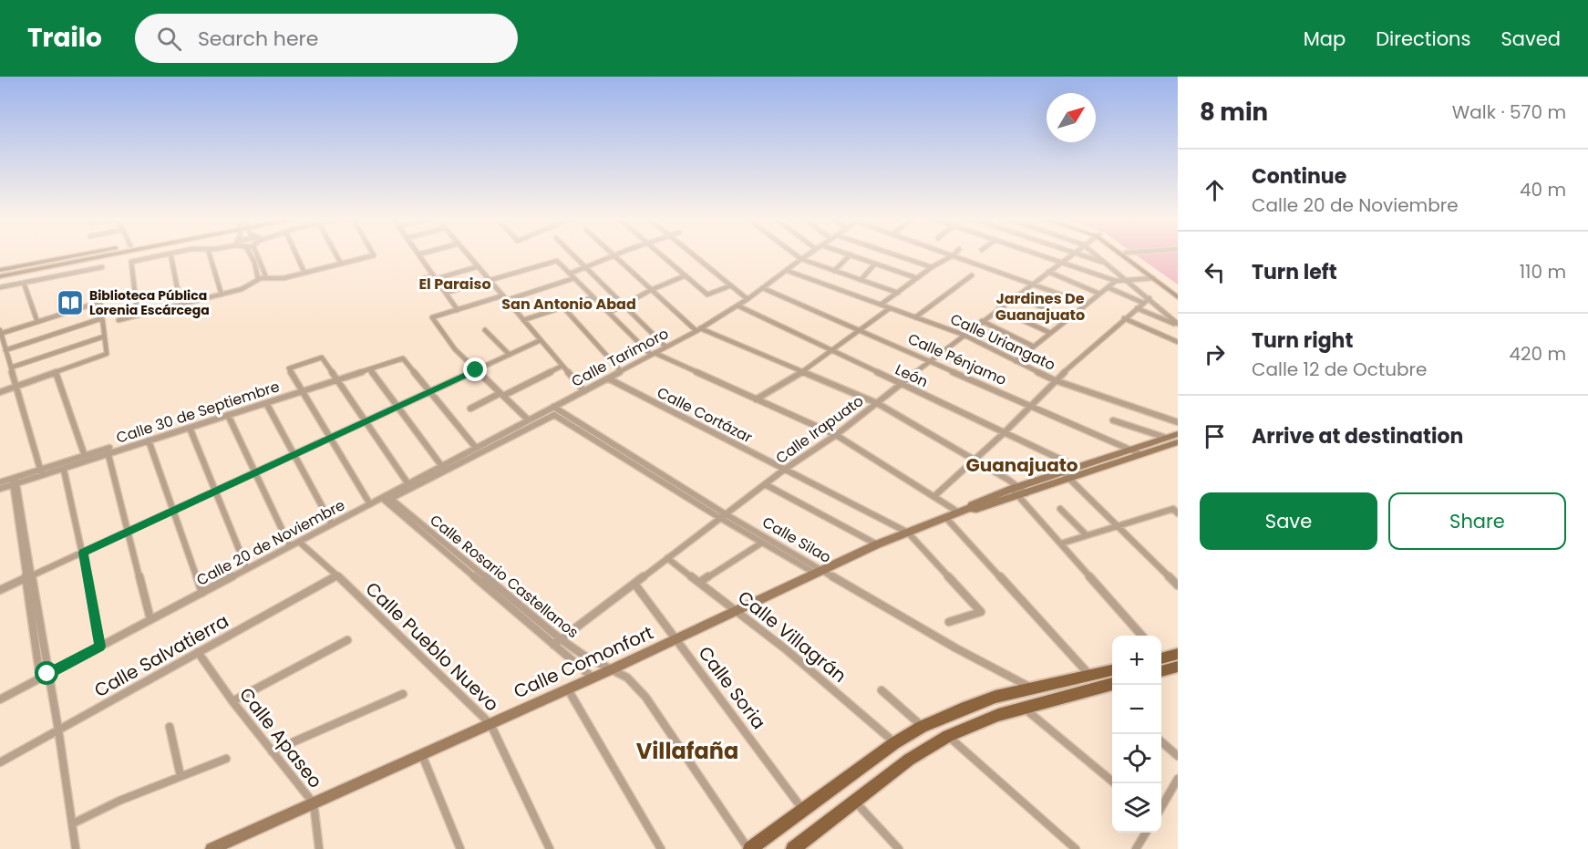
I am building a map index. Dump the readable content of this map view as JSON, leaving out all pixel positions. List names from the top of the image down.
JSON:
{
  "streets": {
    "street": [
      "Calle Uriangato",
      "Calle Tarimoro",
      "Calle Pénjamo",
      "León",
      "Calle 30 de Septiembre",
      "Calle Cortázar",
      "Calle Irapuato",
      "Calle Silao",
      "Calle 20 de Noviembre",
      "Calle Rosario Castellanos",
      "Calle Villagrán",
      "Calle Pueblo Nuevo",
      "Calle Salvatierra",
      "Calle Comonfort",
      "Calle Soria",
      "Calle Apaseo"
    ]
  },
  "crossings": [
    ["Calle Uriangato", "Calle Tarimoro"],
    ["Calle Uriangato", "Calle Irapuato"],
    ["Calle Tarimoro", "Calle Pénjamo"],
    ["Calle Tarimoro", "León"],
    ["Calle Tarimoro", "Calle Cortázar"],
    ["Calle Tarimoro", "Calle Silao"],
    ["Calle Tarimoro", "Calle 20 de Noviembre"],
    ["Calle Pénjamo", "Calle Irapuato"],
    ["Calle Pénjamo", "Calle Comonfort"],
    ["León", "Calle Irapuato"],
    ["León", "Calle Comonfort"],
    ["Calle Cortázar", "Calle Irapuato"],
    ["Calle Cortázar", "Calle Comonfort"],
    ["Calle Irapuato", "Calle Silao"],
    ["Calle Irapuato", "Calle Rosario Castellanos"],
    ["Calle Irapuato", "Calle Villagrán"],
    ["Calle Irapuato", "Calle Soria"],
    ["Calle Silao", "Calle 20 de Noviembre"],
    ["Calle Silao", "Calle Comonfort"],
    ["Calle 20 de Noviembre", "Calle Rosario Castellanos"],
    ["Calle 20 de Noviembre", "Calle Pueblo Nuevo"],
    ["Calle Rosario Castellanos", "Calle Comonfort"],
    ["Calle Villagrán", "Calle Comonfort"],
    ["Calle Pueblo Nuevo", "Calle Salvatierra"],
    ["Calle Pueblo Nuevo", "Calle Comonfort"],
    ["Calle Salvatierra", "Calle Apaseo"],
    ["Calle Comonfort", "Calle Soria"],
    ["Calle Comonfort", "Calle Apaseo"]
  ],
  "districts": [
    "El Paraiso",
    "Jardines De Guanajuato",
    "San Antonio Abad",
    "Guanajuato",
    "Villafaña"
  ],
  "places": {
    "library": ["Biblioteca Pública Lorenia Escárcega"]
  },
  "north": "top right",
  "page": {
    "header": "Trailo",
    "search": "Search here",
    "nav": ["Map", "Directions", "Saved"],
    "heading": ["8 min", "Walk · 570 m"],
    "list": [
      ["Continue", "Calle 20 de Noviembre", "40 m"],
      ["Turn left", "110 m"],
      ["Turn right", "Calle 12 de Octubre", "420 m"],
      "Arrive at destination"
    ],
    "buttons": ["Save", "Share"],
    "map_buttons": ["+", "−"]
  }
}
